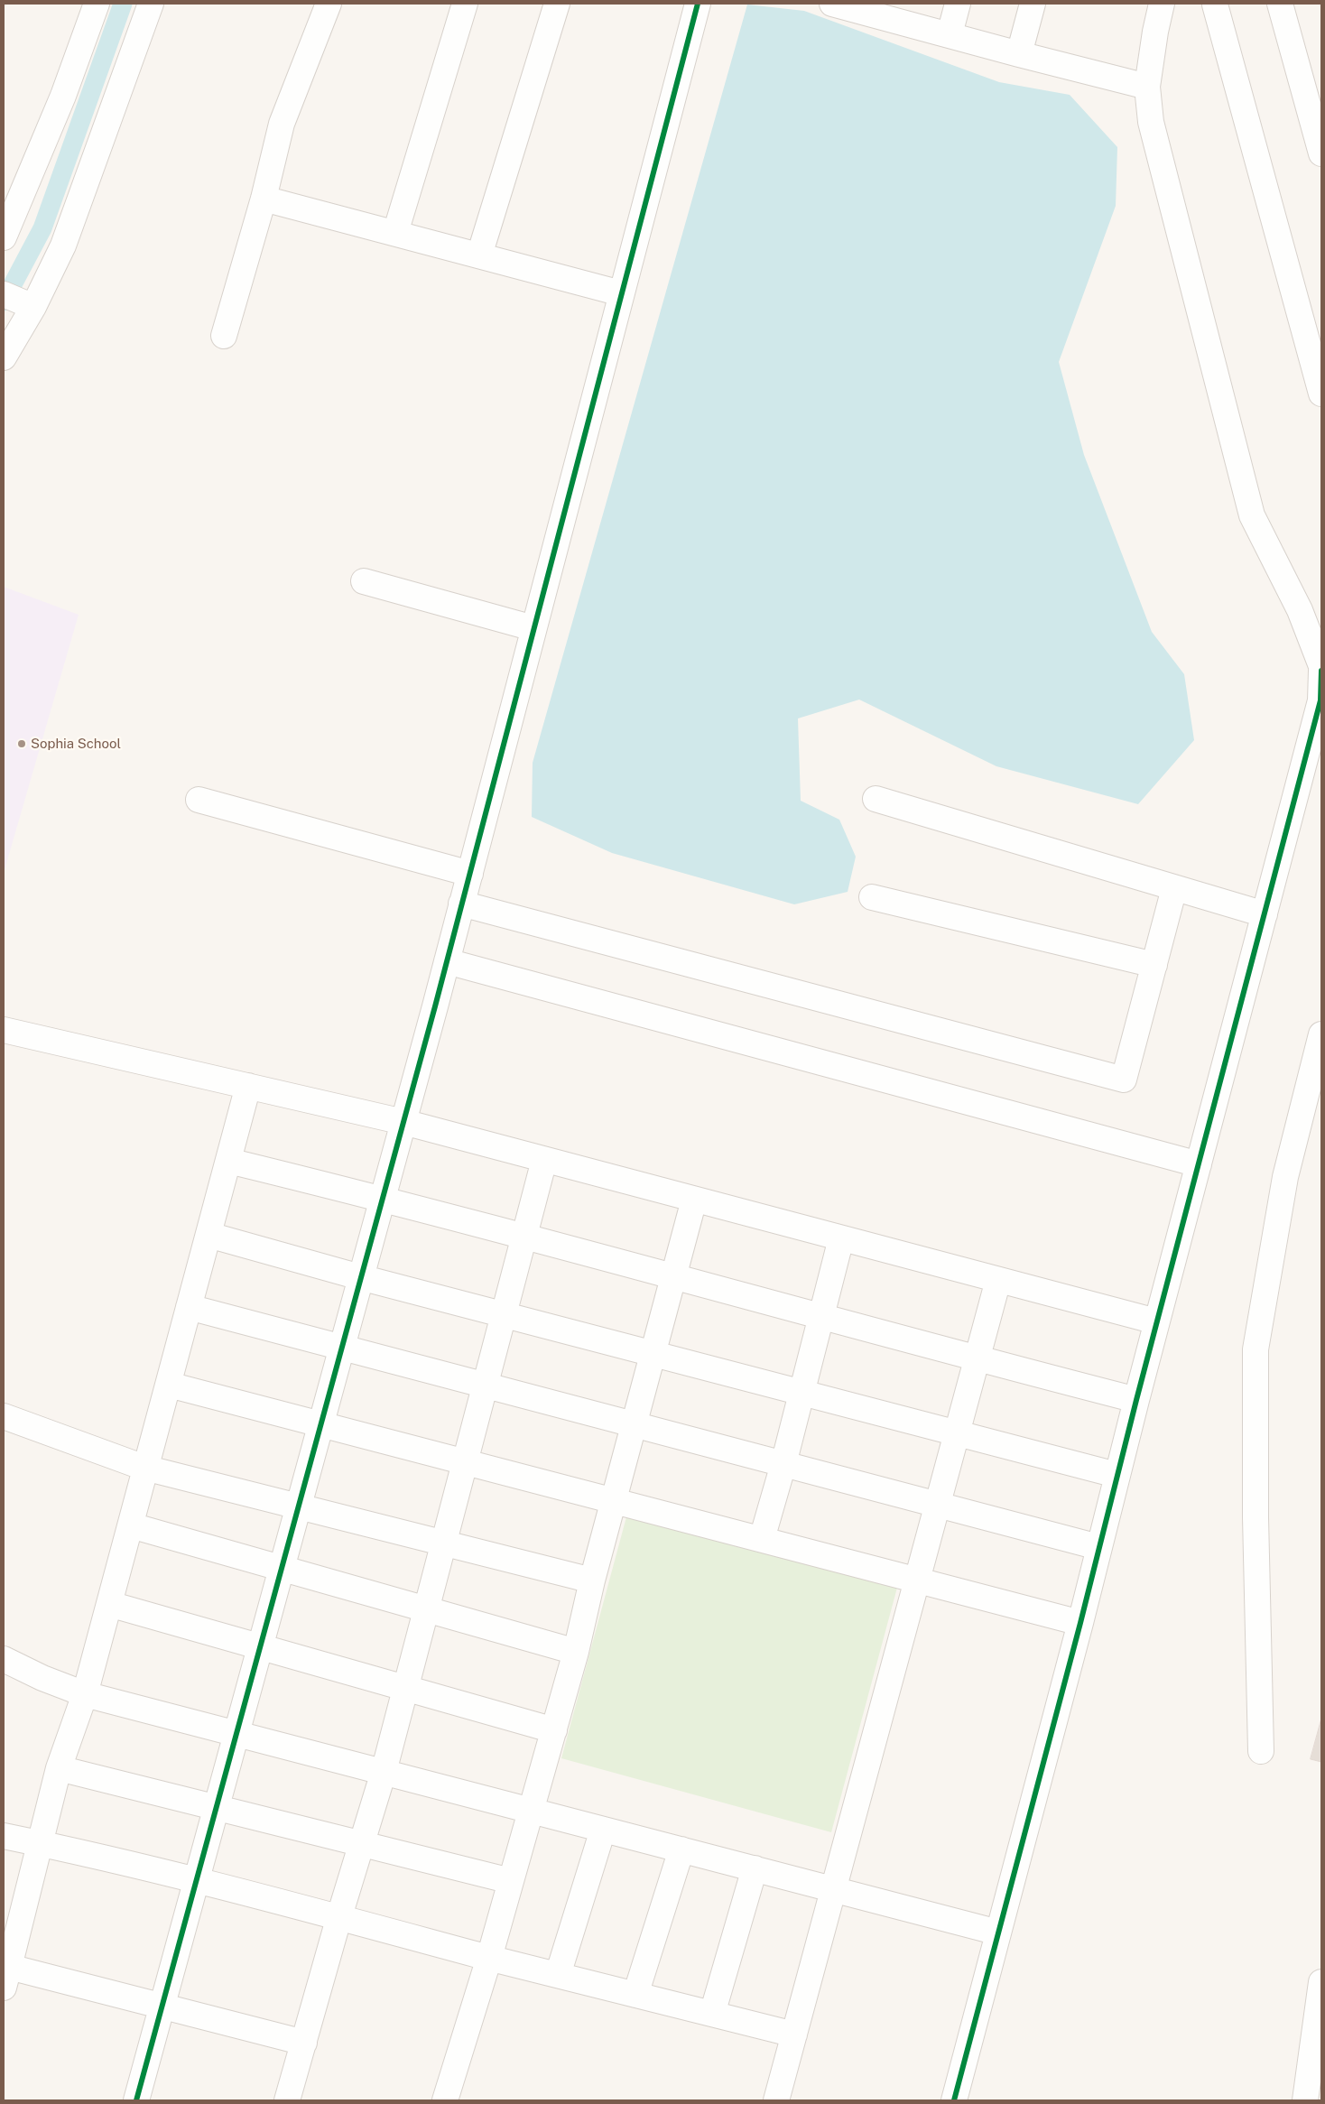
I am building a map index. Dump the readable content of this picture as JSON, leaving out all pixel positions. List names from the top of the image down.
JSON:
{
  "places": ["Sophia School"]
}
